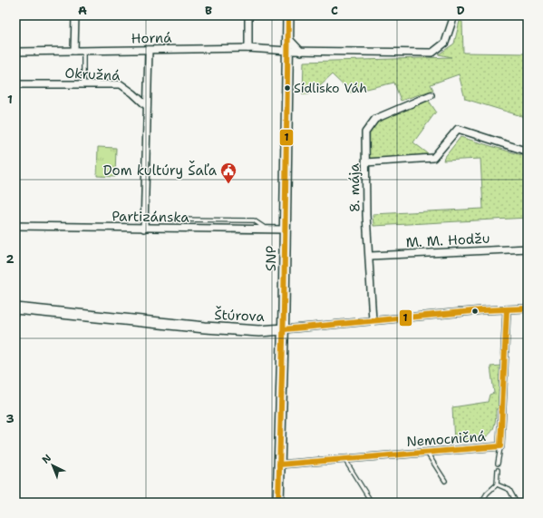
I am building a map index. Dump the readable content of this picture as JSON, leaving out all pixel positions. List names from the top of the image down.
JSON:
{
  "streets": {
    "main road": ["SNP", "Štúrova"],
    "street": [
      "Horná",
      "Okružná",
      "8. mája",
      "Partizánska",
      "M. M. Hodžu",
      "Nemocničná"
    ]
  },
  "crossings": [
    ["Horná", "SNP"],
    ["8. mája", "M. M. Hodžu"],
    ["8. mája", "Štúrova"],
    ["Partizánska", "SNP"],
    ["SNP", "Štúrova"],
    ["SNP", "Nemocničná"],
    ["Štúrova", "Nemocničná"]
  ],
  "places": {
    "other": ["Sídlisko Váh"],
    "public building": ["Dom kultúry Šaľa"]
  },
  "lines": ["transit line 1"],
  "north": "top left",
  "grid": {
    "columns": [
      "A",
      "B",
      "C",
      "D"
    ],
    "rows": ["1", "2", "3"]
  }
}
